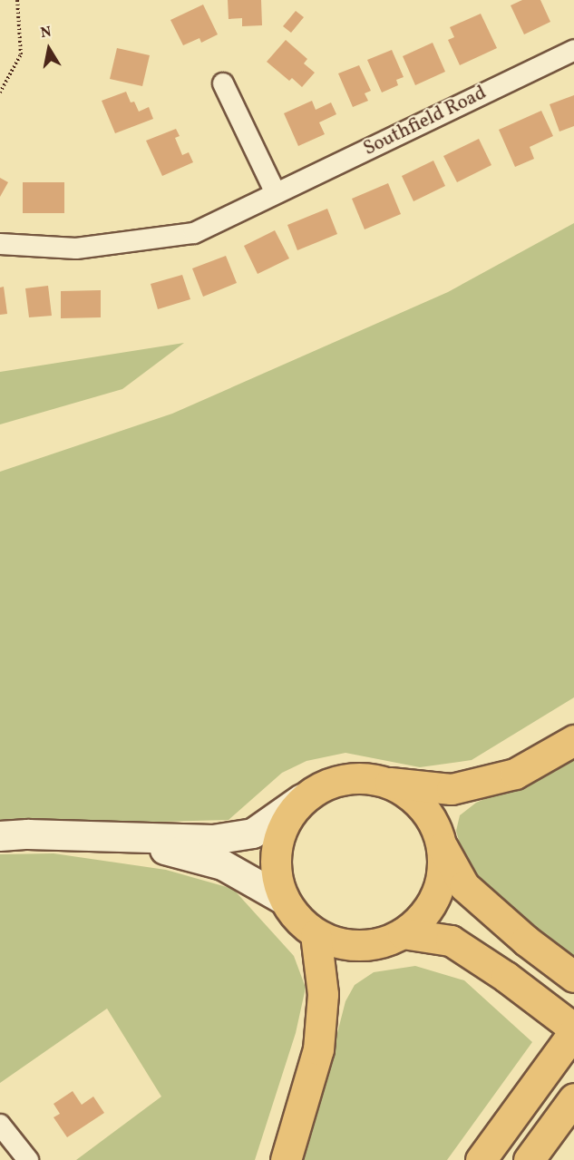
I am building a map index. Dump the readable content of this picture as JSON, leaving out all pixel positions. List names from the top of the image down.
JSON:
{
  "streets": {
    "street": ["Southfield Road"]
  },
  "north": "top"
}
